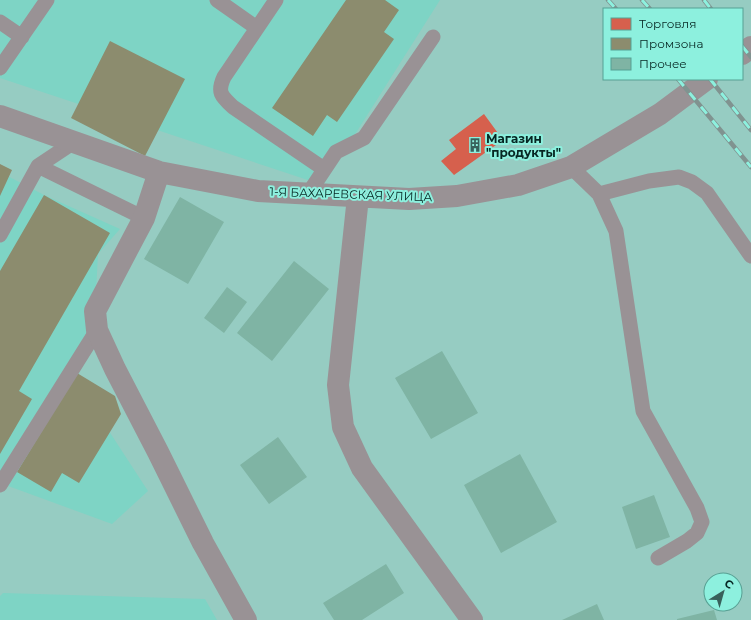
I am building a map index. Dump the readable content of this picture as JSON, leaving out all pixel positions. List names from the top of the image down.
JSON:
{
  "streets": {
    "street": ["1-Я БАХАРЕВСКАЯ УЛИЦА"]
  },
  "places": {
    "building": ["Магазин \"продукты\""]
  },
  "legend": ["Торговля", "Промзона", "Прочее"],
  "north": "top right"
}
